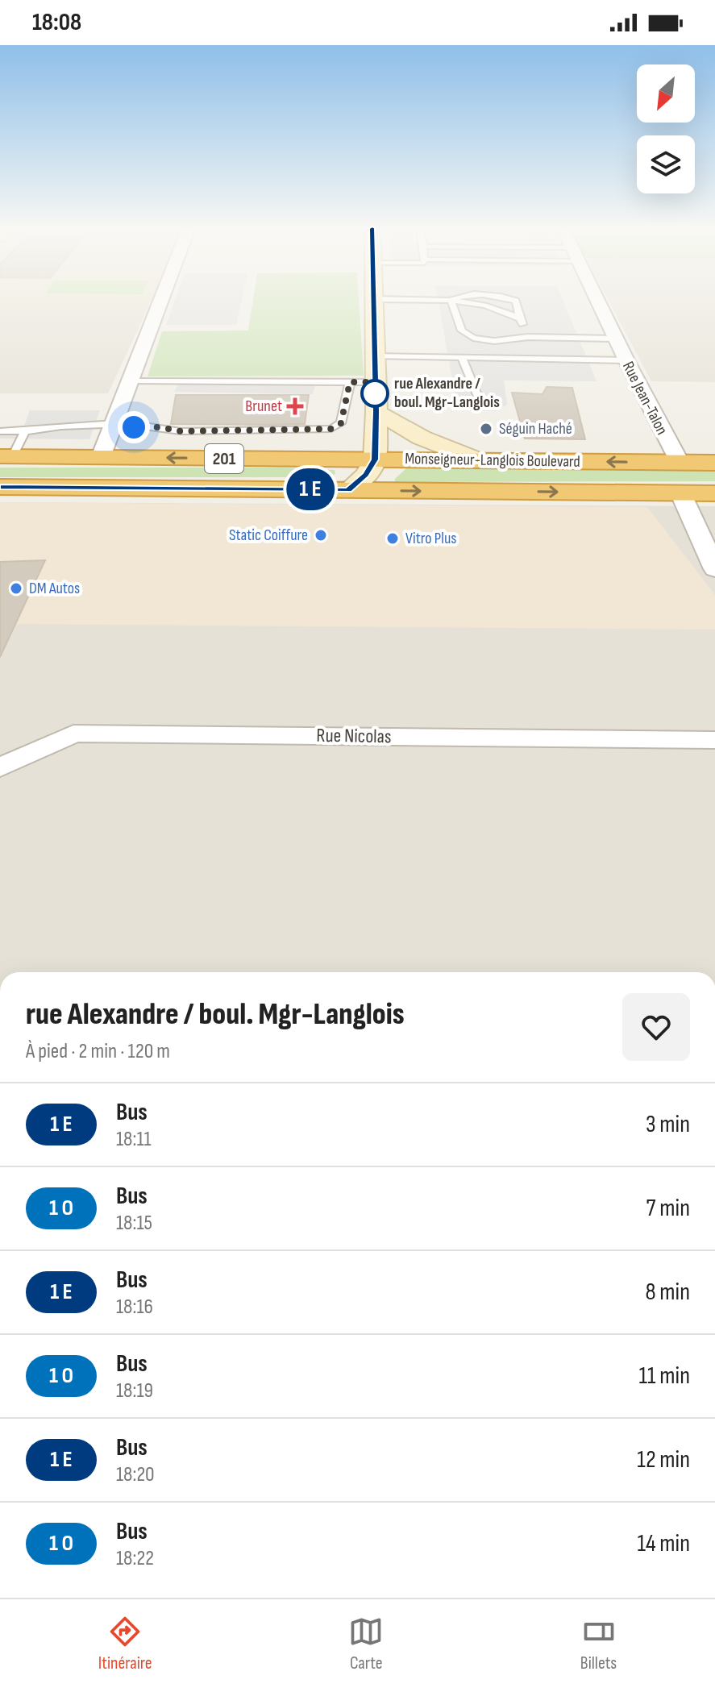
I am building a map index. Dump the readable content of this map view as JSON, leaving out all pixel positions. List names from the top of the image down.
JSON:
{
  "streets": {
    "highway": ["201", "Monseigneur-Langlois Boulevard"],
    "street": ["Rue Jean-Talon", "Rue Nicolas"]
  },
  "crossings": [
    ["Rue Jean-Talon", "Monseigneur-Langlois Boulevard"]
  ],
  "places": {
    "other": [
      "rue Alexandre / boul. Mgr-Langlois",
      "Séguin Haché",
      "Static Coiffure",
      "Vitro Plus",
      "DM Autos"
    ],
    "health": ["Brunet"]
  },
  "north": "bottom left",
  "page": {
    "status": "18:08",
    "on_map": "1 E",
    "heading": ["rue Alexandre / boul. Mgr-Langlois", "À pied · 2 min · 120 m"],
    "list": [
      {
        "mark": "1 E",
        "name": "Bus",
        "note": "18:11",
        "value": "3 min"
      },
      {
        "mark": "1 O",
        "name": "Bus",
        "note": "18:15",
        "value": "7 min"
      },
      {
        "mark": "1 E",
        "name": "Bus",
        "note": "18:16",
        "value": "8 min"
      },
      {
        "mark": "1 O",
        "name": "Bus",
        "note": "18:19",
        "value": "11 min"
      },
      {
        "mark": "1 E",
        "name": "Bus",
        "note": "18:20",
        "value": "12 min"
      },
      {
        "mark": "1 O",
        "name": "Bus",
        "note": "18:22",
        "value": "14 min"
      }
    ],
    "tabs": ["Itinéraire", "Carte", "Billets"]
  }
}
